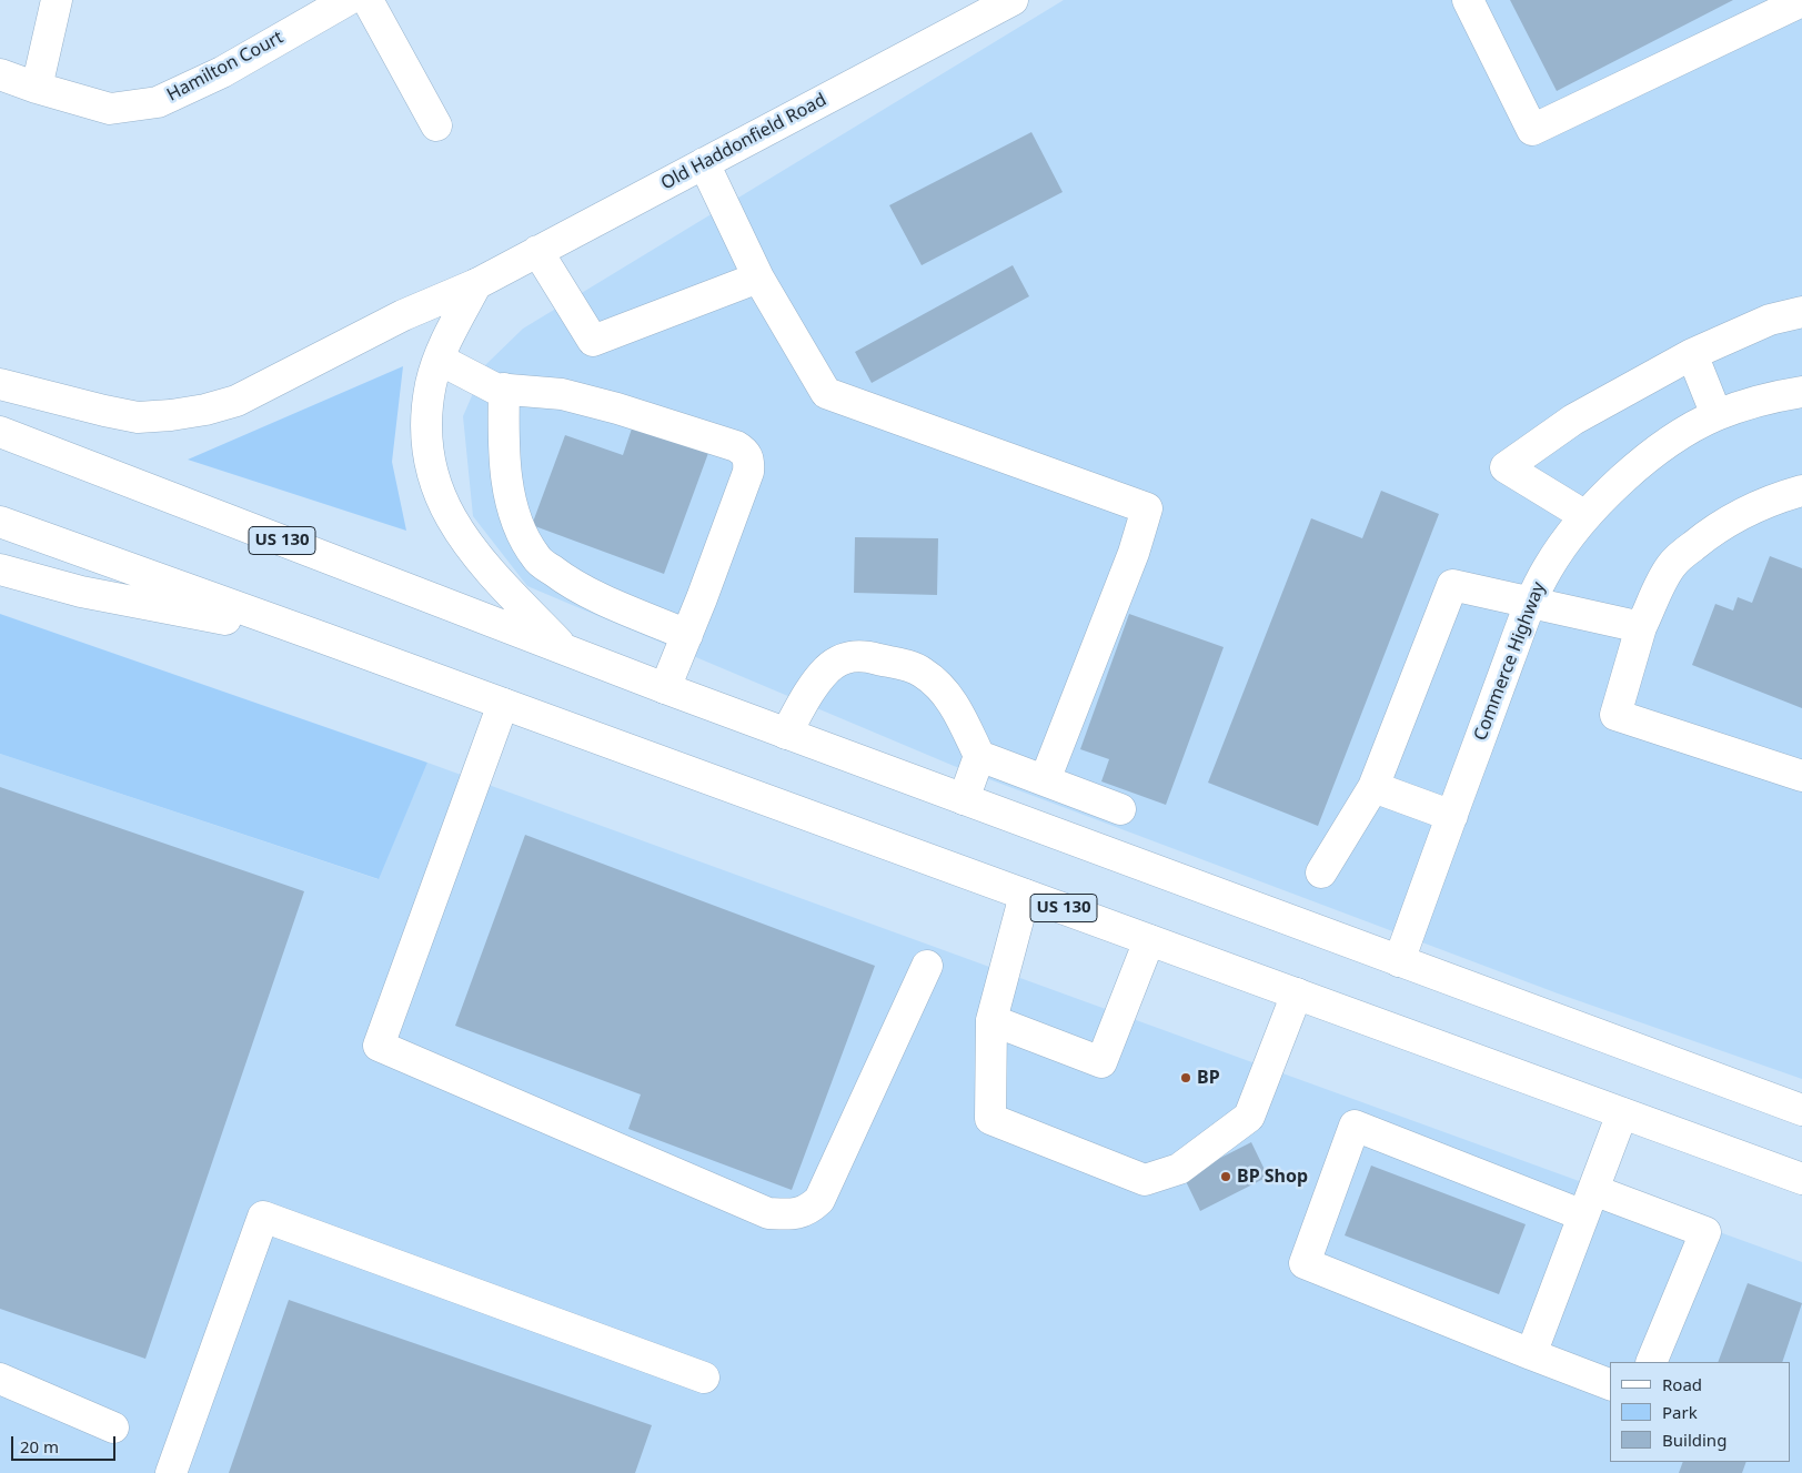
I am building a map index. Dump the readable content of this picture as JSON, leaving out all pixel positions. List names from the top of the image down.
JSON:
{
  "streets": {
    "main road": [
      "Hamilton Court",
      "Old Haddonfield Road",
      "US 130",
      "Commerce Highway"
    ]
  },
  "crossings": [
    ["US 130", "Commerce Highway"]
  ],
  "places": ["BP", "BP Shop"],
  "legend": ["Road", "Park", "Building"],
  "scale_bar": "20 m"
}
